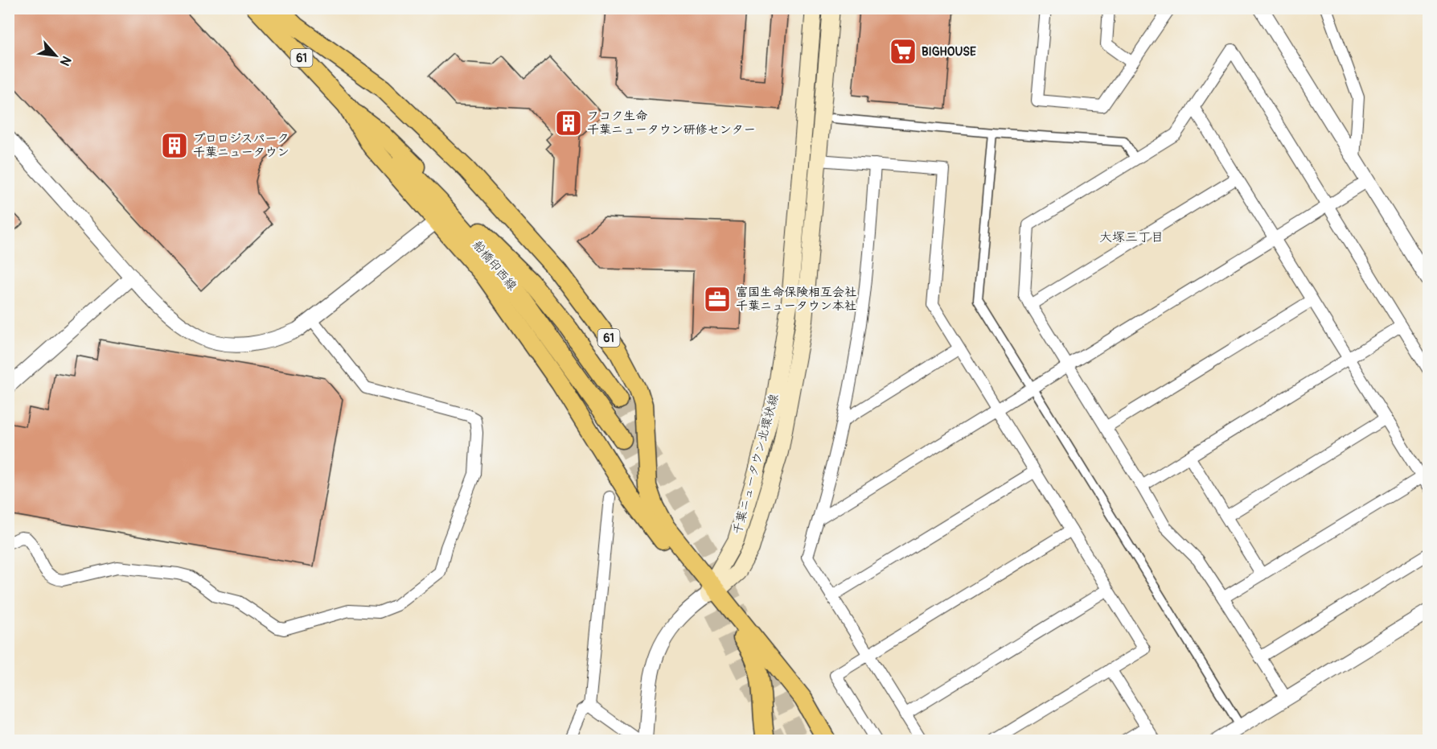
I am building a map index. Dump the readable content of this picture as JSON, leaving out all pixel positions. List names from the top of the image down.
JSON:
{
  "streets": {
    "main road": ["61", "船橋印西線", "千葉ニュータウン北環状線"]
  },
  "crossings": [
    ["61", "船橋印西線"],
    ["61", "千葉ニュータウン北環状線"]
  ],
  "districts": ["大塚三丁目"],
  "places": {
    "supermarket": ["BIGHOUSE"],
    "building": ["フコク生命 千葉ニュータウン研修センター", "プロロジスパーク 千葉ニュータウン"],
    "office": ["富国生命保険相互会社 千葉ニュータウン本社"]
  },
  "north": "bottom right"
}
